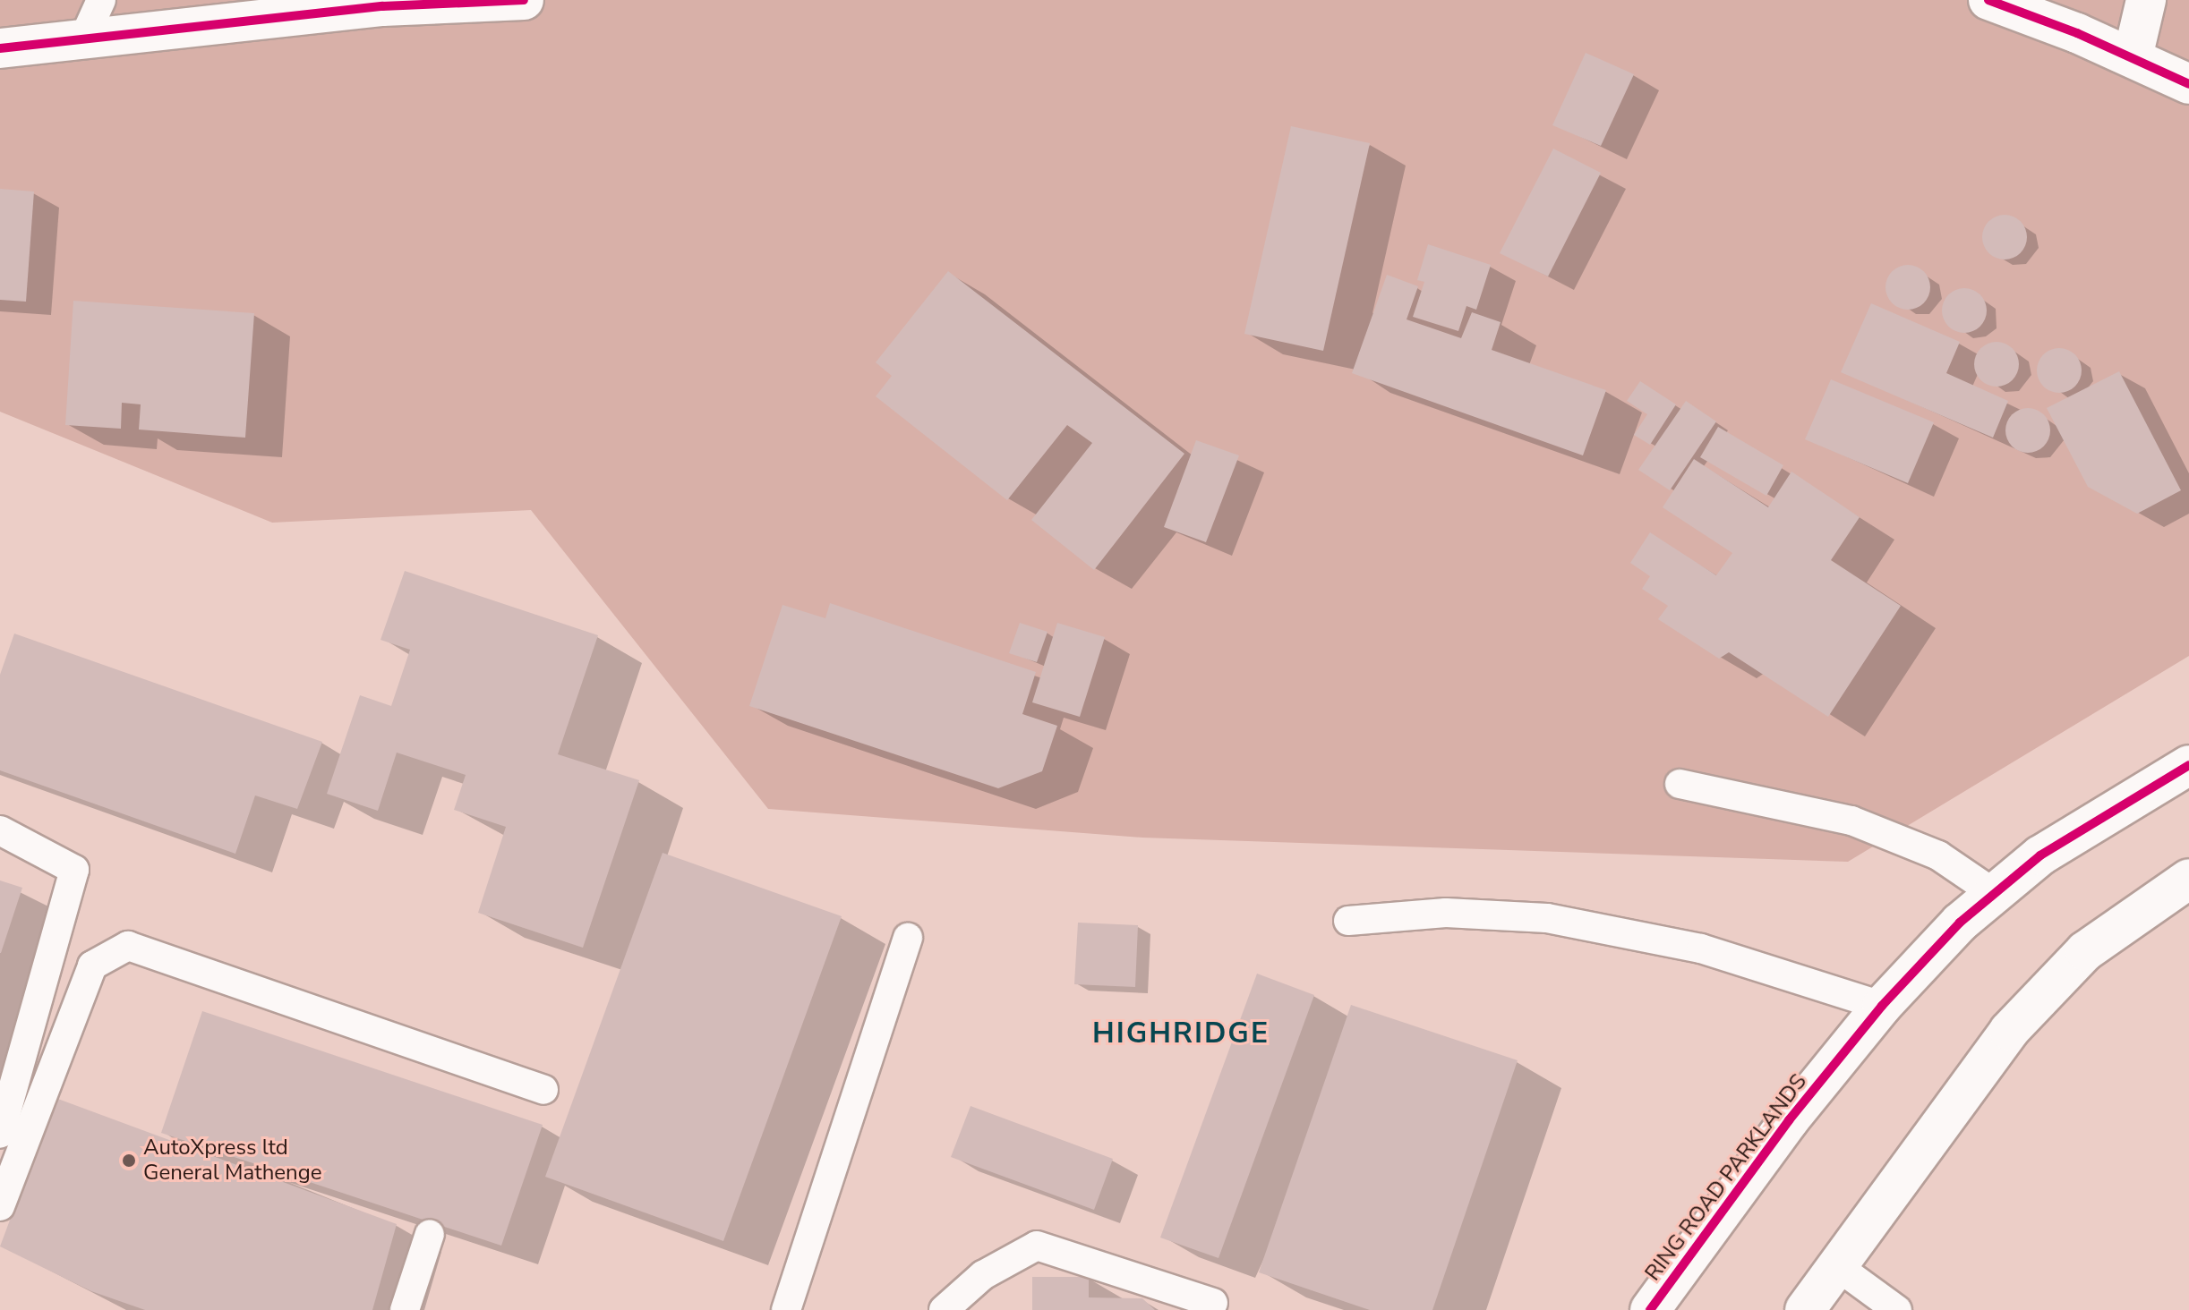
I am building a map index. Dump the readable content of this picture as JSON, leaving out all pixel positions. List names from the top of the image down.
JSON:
{
  "streets": {
    "street": ["RING ROAD PARKLANDS"]
  },
  "districts": ["HIGHRIDGE"],
  "places": ["AutoXpress ltd General Mathenge"]
}
